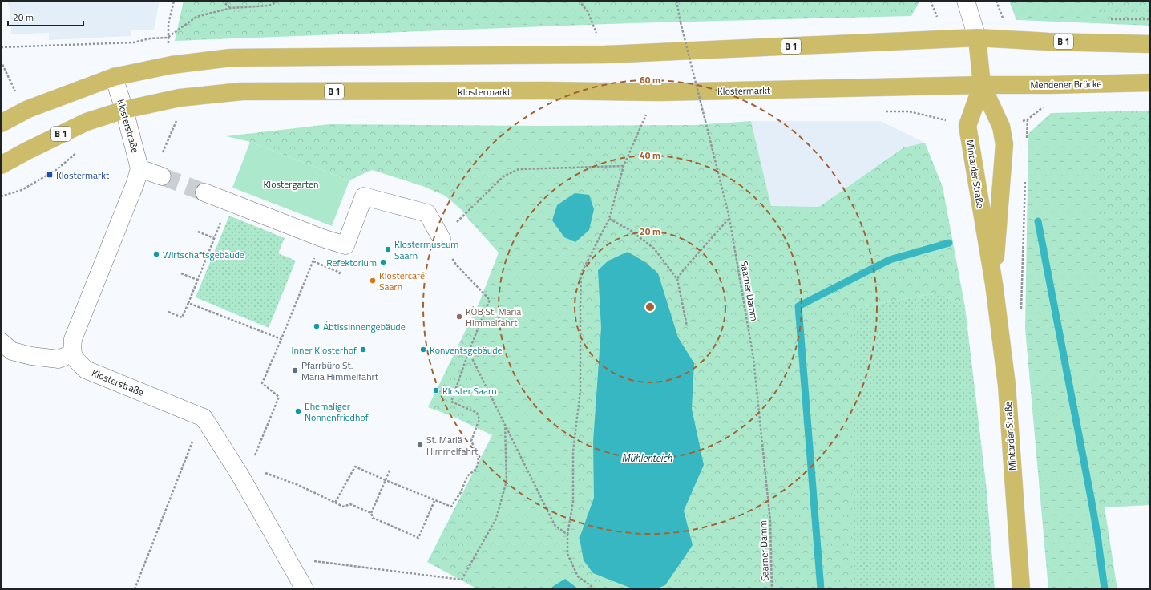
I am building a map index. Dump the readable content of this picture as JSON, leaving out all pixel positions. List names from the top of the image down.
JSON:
{
  "streets": {
    "main road": [
      "B 1",
      "Mendener Brücke",
      "Klostermarkt",
      "Mintarder Straße"
    ],
    "street": ["Klosterstraße"],
    "path": ["Saarner Damm"]
  },
  "crossings": [
    ["B 1", "Klosterstraße"],
    ["B 1", "Mintarder Straße"],
    ["Mendener Brücke", "Klostermarkt"],
    ["Mendener Brücke", "Mintarder Straße"],
    ["Klostermarkt", "Klosterstraße"],
    ["Klostermarkt", "Mintarder Straße"]
  ],
  "water": ["Mühlenteich"],
  "parks": ["Klostergarten"],
  "places": {
    "transit": ["Klostermarkt"],
    "other": [
      "Klostermuseum Saarn",
      "Wirtschaftsgebäude",
      "Refektorium",
      "Klostercafé Saarn",
      "KÖB St. Mariä Himmelfahrt",
      "Äbtissinnengebäude",
      "Inner Klosterhof",
      "Konventsgebäude",
      "Pfarrbüro St. Mariä Himmelfahrt",
      "Kloster Saarn",
      "Ehemaliger Nonnenfriedhof",
      "St. Mariä Himmelfahrt"
    ]
  },
  "scale_bar": "20 m",
  "rings": ["60 m", "40 m", "20 m"]
}
